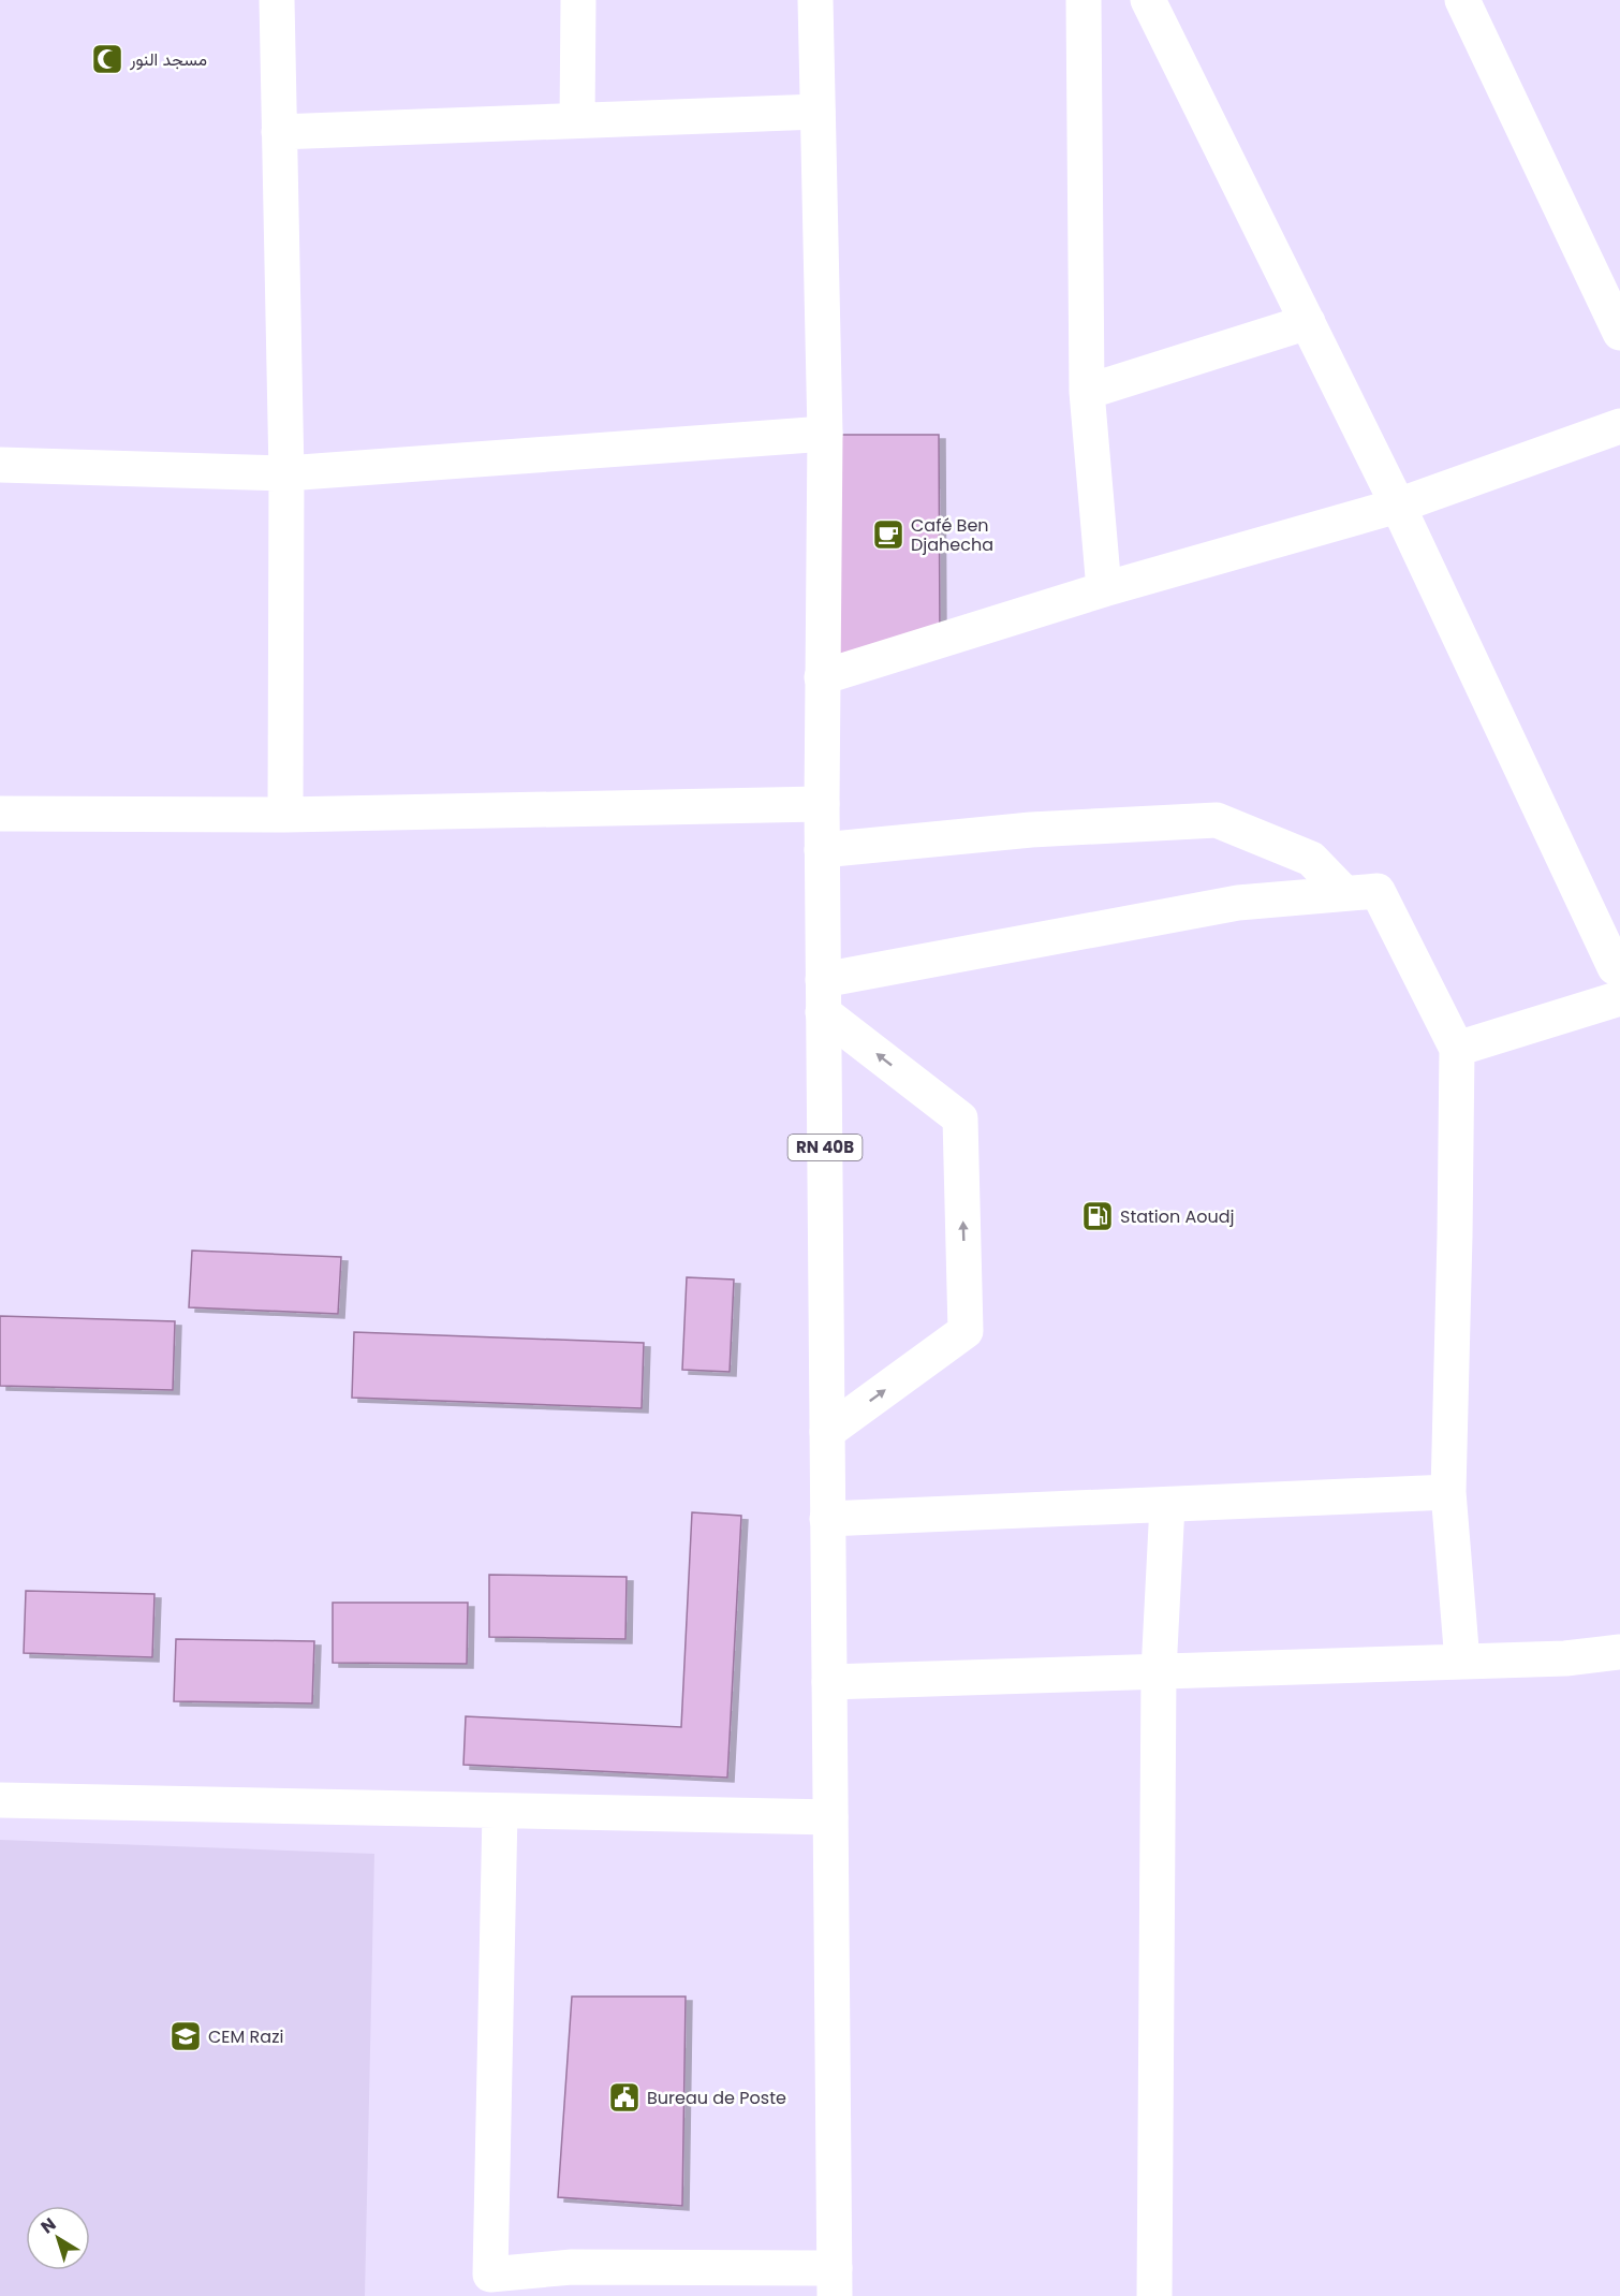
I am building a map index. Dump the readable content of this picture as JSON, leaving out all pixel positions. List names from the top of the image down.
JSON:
{
  "streets": {
    "street": ["RN 40B"]
  },
  "places": {
    "mosque": ["مسجد النور"],
    "cafe": ["Café Ben Djahecha"],
    "fuel station": ["Station Aoudj"],
    "school or university": ["CEM Razi"],
    "public building": ["Bureau de Poste"]
  },
  "north": "top left"
}
